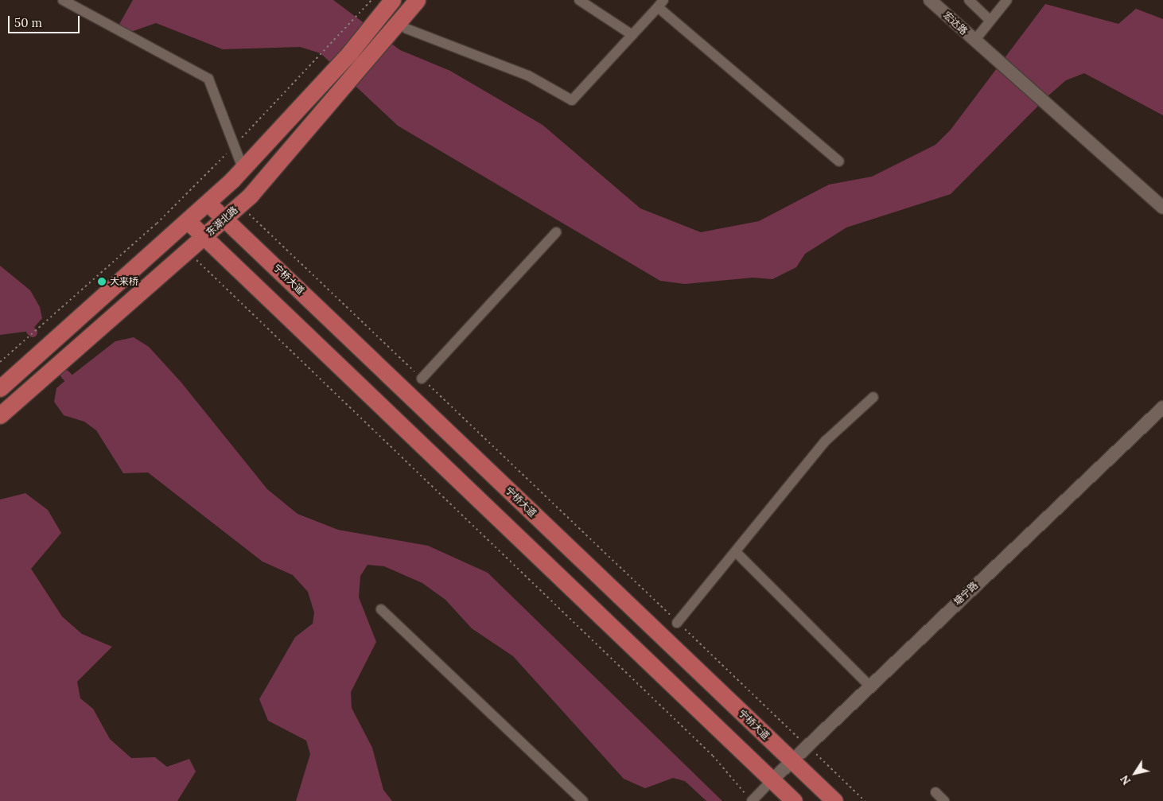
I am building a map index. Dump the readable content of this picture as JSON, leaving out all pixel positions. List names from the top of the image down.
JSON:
{
  "streets": {
    "main road": ["东湖北路", "宁桥大道"],
    "street": ["宏达路", "塘宁路"]
  },
  "crossings": [
    ["东湖北路", "宁桥大道"],
    ["宁桥大道", "塘宁路"]
  ],
  "places": ["大来桥"],
  "scale_bar": "50 m",
  "north": "bottom left"
}
